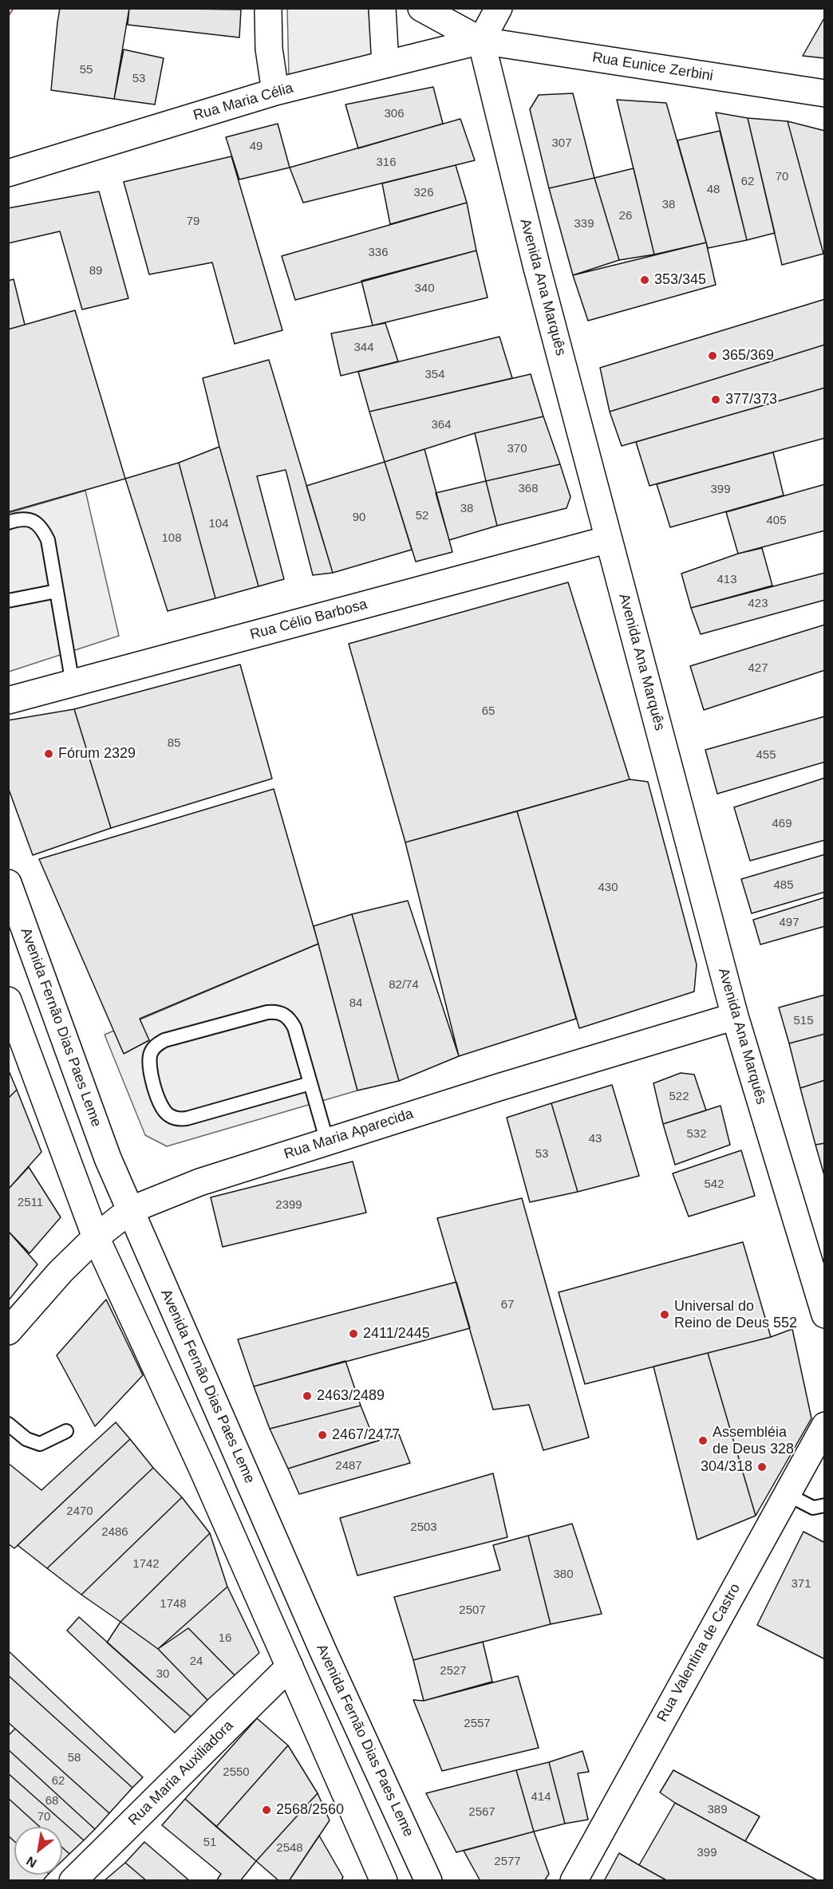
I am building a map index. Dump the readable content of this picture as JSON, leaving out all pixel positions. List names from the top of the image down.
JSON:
{
  "streets": {
    "street": [
      "Rua Eunice Zerbini",
      "Rua Maria Célia",
      "Avenida Ana Marquês",
      "Rua Célio Barbosa",
      "Avenida Fernão Dias Paes Leme",
      "Rua Maria Aparecida",
      "Rua Valentina de Castro",
      "Rua Maria Auxiliadora"
    ]
  },
  "crossings": [
    ["Rua Eunice Zerbini", "Rua Maria Célia"],
    ["Rua Eunice Zerbini", "Avenida Ana Marquês"],
    ["Rua Maria Célia", "Avenida Ana Marquês"],
    ["Avenida Ana Marquês", "Rua Célio Barbosa"],
    ["Avenida Ana Marquês", "Rua Maria Aparecida"],
    ["Avenida Fernão Dias Paes Leme", "Rua Maria Aparecida"]
  ],
  "places": [
    "353/345",
    "365/369",
    "377/373",
    "Fórum 2329",
    "Universal do Reino de Deus 552",
    "2411/2445",
    "2463/2489",
    "2467/2477",
    "Assembléia de Deus 328",
    "304/318",
    "2568/2560"
  ],
  "house_numbers": [
    "55",
    "53",
    "306",
    "307",
    "49",
    "316",
    "70",
    "62",
    "48",
    "326",
    "38",
    "26",
    "79",
    "339",
    "336",
    "89",
    "340",
    "344",
    "354",
    "364",
    "370",
    "368",
    "399",
    "38",
    "52",
    "90",
    "405",
    "104",
    "108",
    "413",
    "423",
    "427",
    "65",
    "85",
    "455",
    "469",
    "485",
    "430",
    "497",
    "82/74",
    "84",
    "515",
    "522",
    "532",
    "43",
    "53",
    "542",
    "2511",
    "2399",
    "67",
    "2487",
    "2470",
    "2503",
    "2486",
    "1742",
    "380",
    "371",
    "1748",
    "2507",
    "16",
    "24",
    "2527",
    "30",
    "2557",
    "58",
    "2550",
    "62",
    "414",
    "68",
    "389",
    "2567",
    "70",
    "51",
    "2548",
    "399",
    "2577"
  ],
  "north": "bottom left"
}
